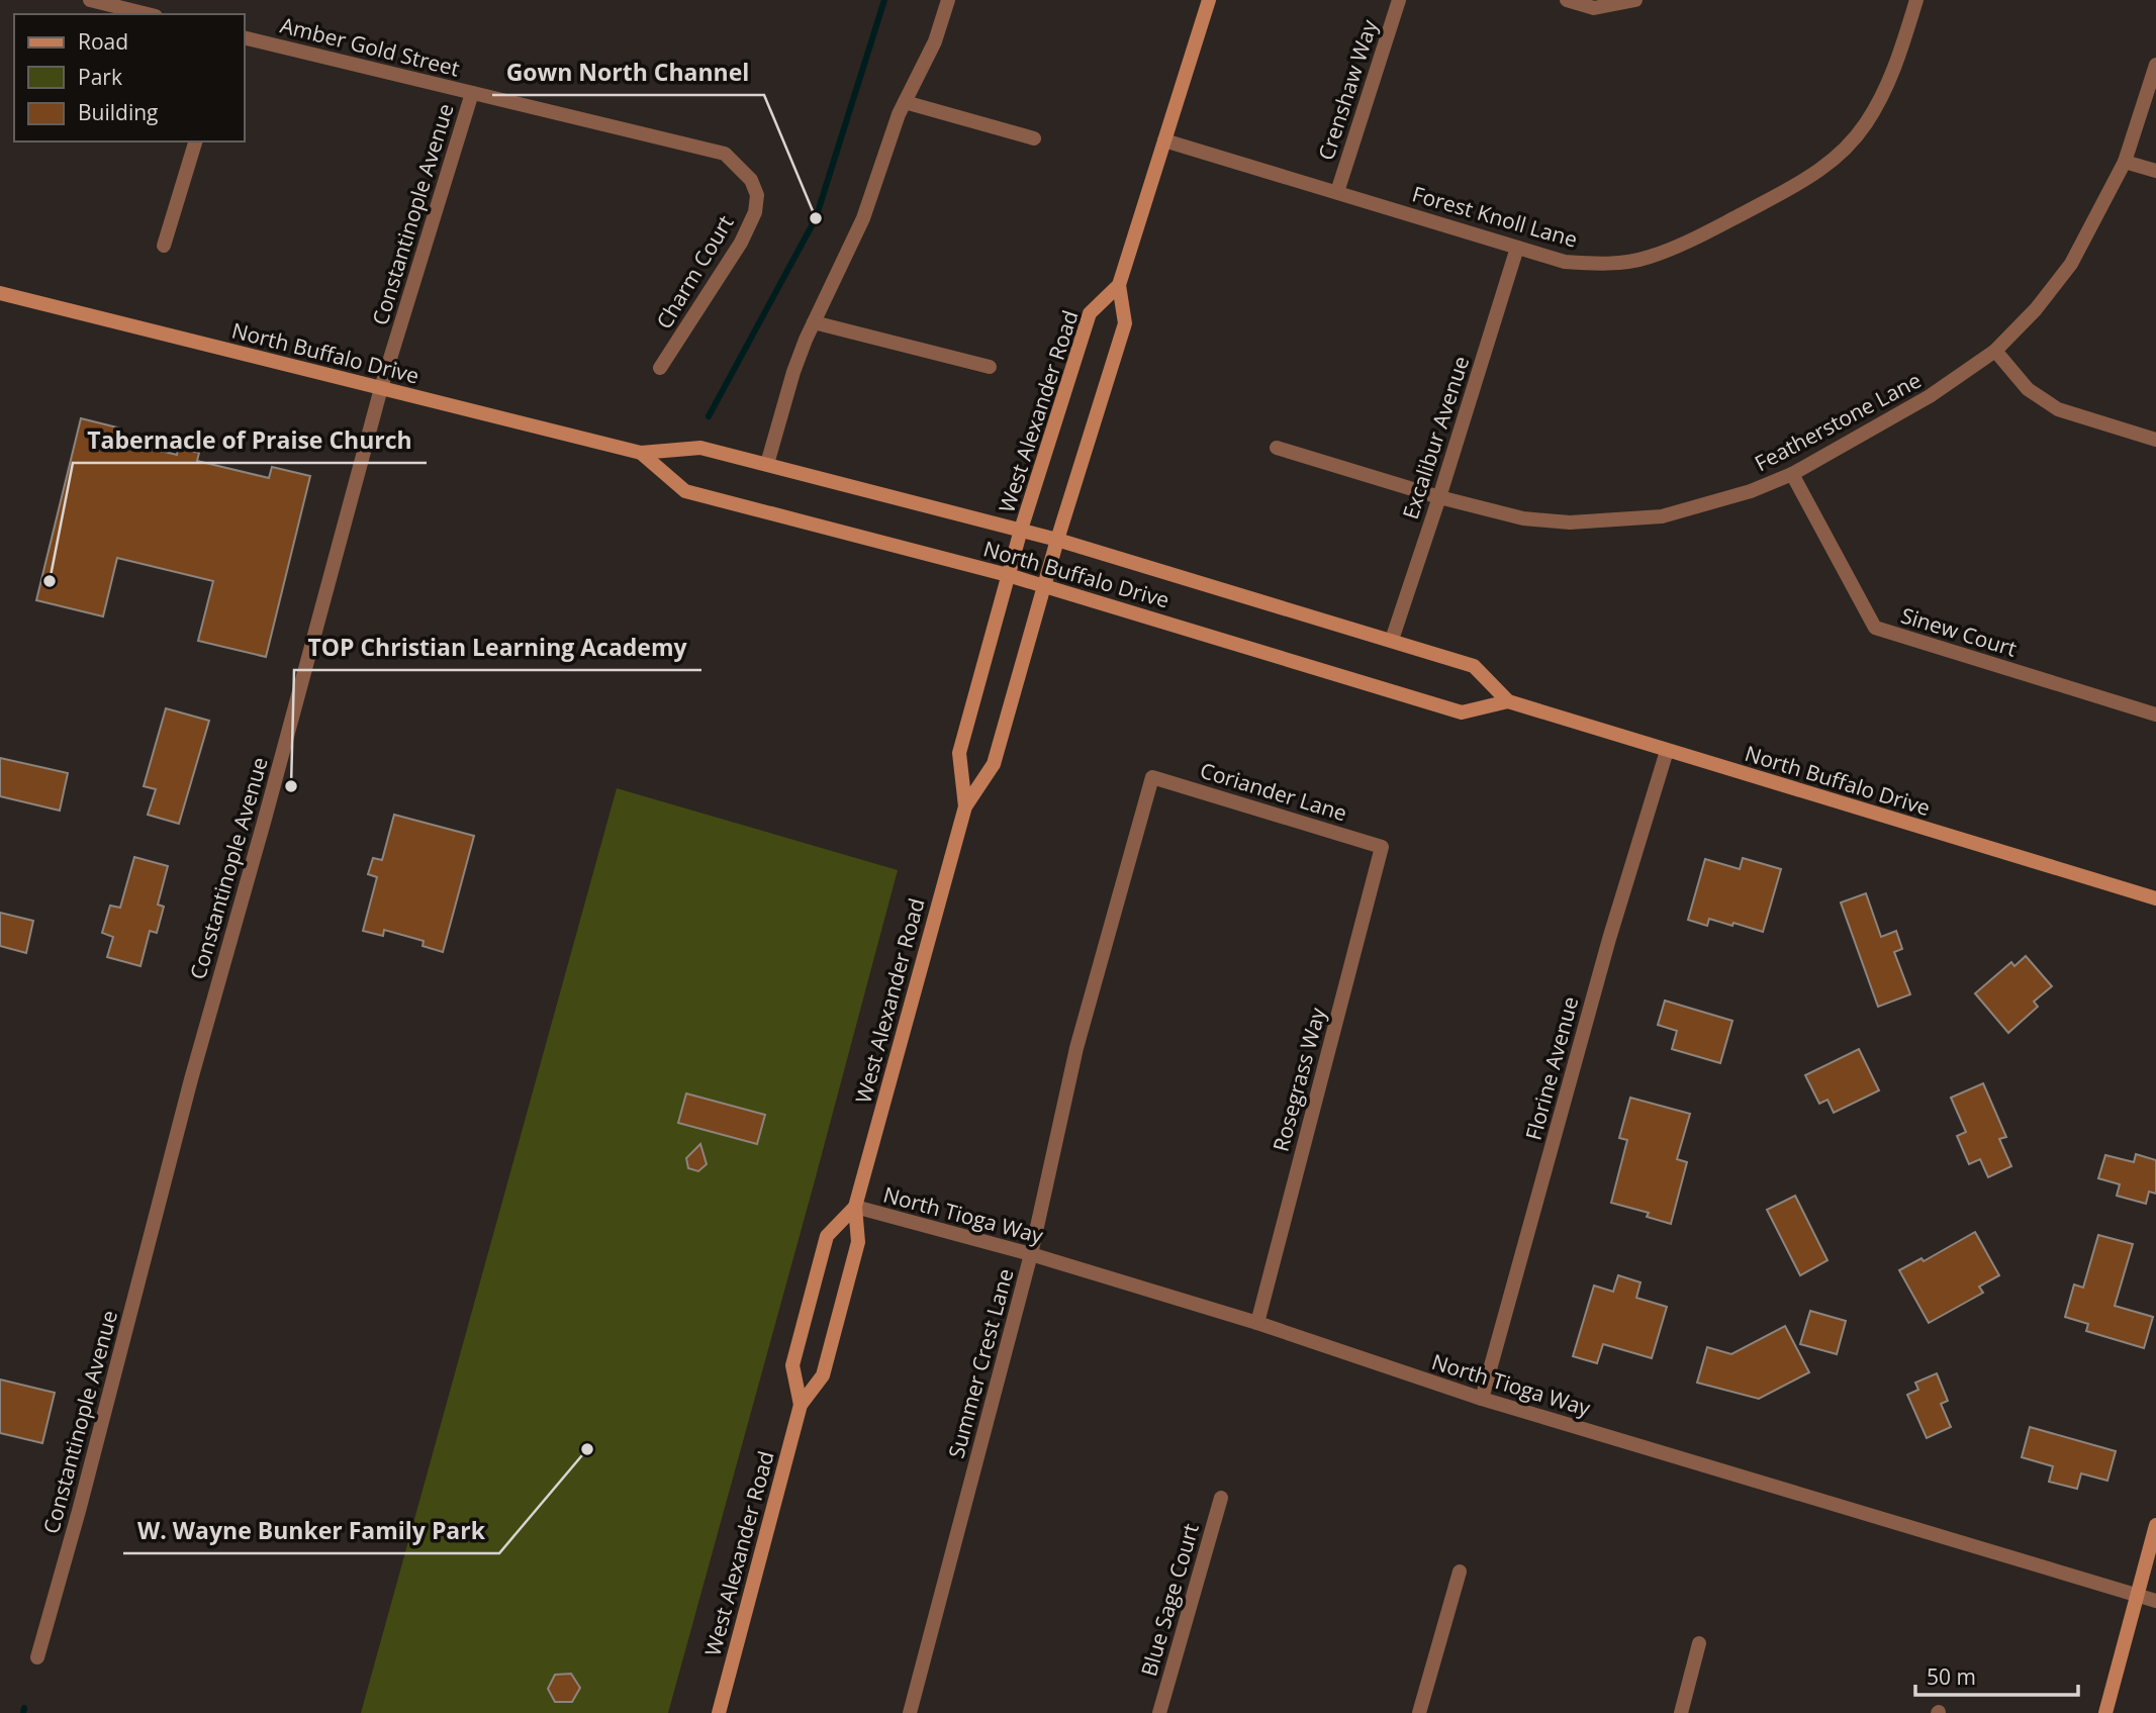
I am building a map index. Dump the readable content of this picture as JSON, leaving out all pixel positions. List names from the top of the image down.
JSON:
{
  "streets": {
    "main road": ["North Buffalo Drive", "West Alexander Road"],
    "street": [
      "Amber Gold Street",
      "Crenshaw Way",
      "Constantinople Avenue",
      "Forest Knoll Lane",
      "Charm Court",
      "Featherstone Lane",
      "Excalibur Avenue",
      "Sinew Court",
      "Coriander Lane",
      "Florine Avenue",
      "Rosegrass Way",
      "North Tioga Way",
      "Summer Crest Lane",
      "Blue Sage Court"
    ]
  },
  "crossings": [
    ["Amber Gold Street", "Constantinople Avenue"],
    ["Amber Gold Street", "Charm Court"],
    ["Crenshaw Way", "Forest Knoll Lane"],
    ["Constantinople Avenue", "North Buffalo Drive"],
    ["Forest Knoll Lane", "West Alexander Road"],
    ["Forest Knoll Lane", "Excalibur Avenue"],
    ["North Buffalo Drive", "West Alexander Road"],
    ["North Buffalo Drive", "Excalibur Avenue"],
    ["North Buffalo Drive", "Florine Avenue"],
    ["West Alexander Road", "North Tioga Way"],
    ["Featherstone Lane", "Excalibur Avenue"],
    ["Featherstone Lane", "Sinew Court"],
    ["Coriander Lane", "Rosegrass Way"],
    ["Coriander Lane", "Summer Crest Lane"],
    ["Florine Avenue", "North Tioga Way"],
    ["Rosegrass Way", "North Tioga Way"],
    ["North Tioga Way", "Summer Crest Lane"]
  ],
  "places": [
    "Gown North Channel",
    "Tabernacle of Praise Church",
    "TOP Christian Learning Academy",
    "W. Wayne Bunker Family Park"
  ],
  "legend": ["Road", "Park", "Building"],
  "scale_bar": "50 m"
}
